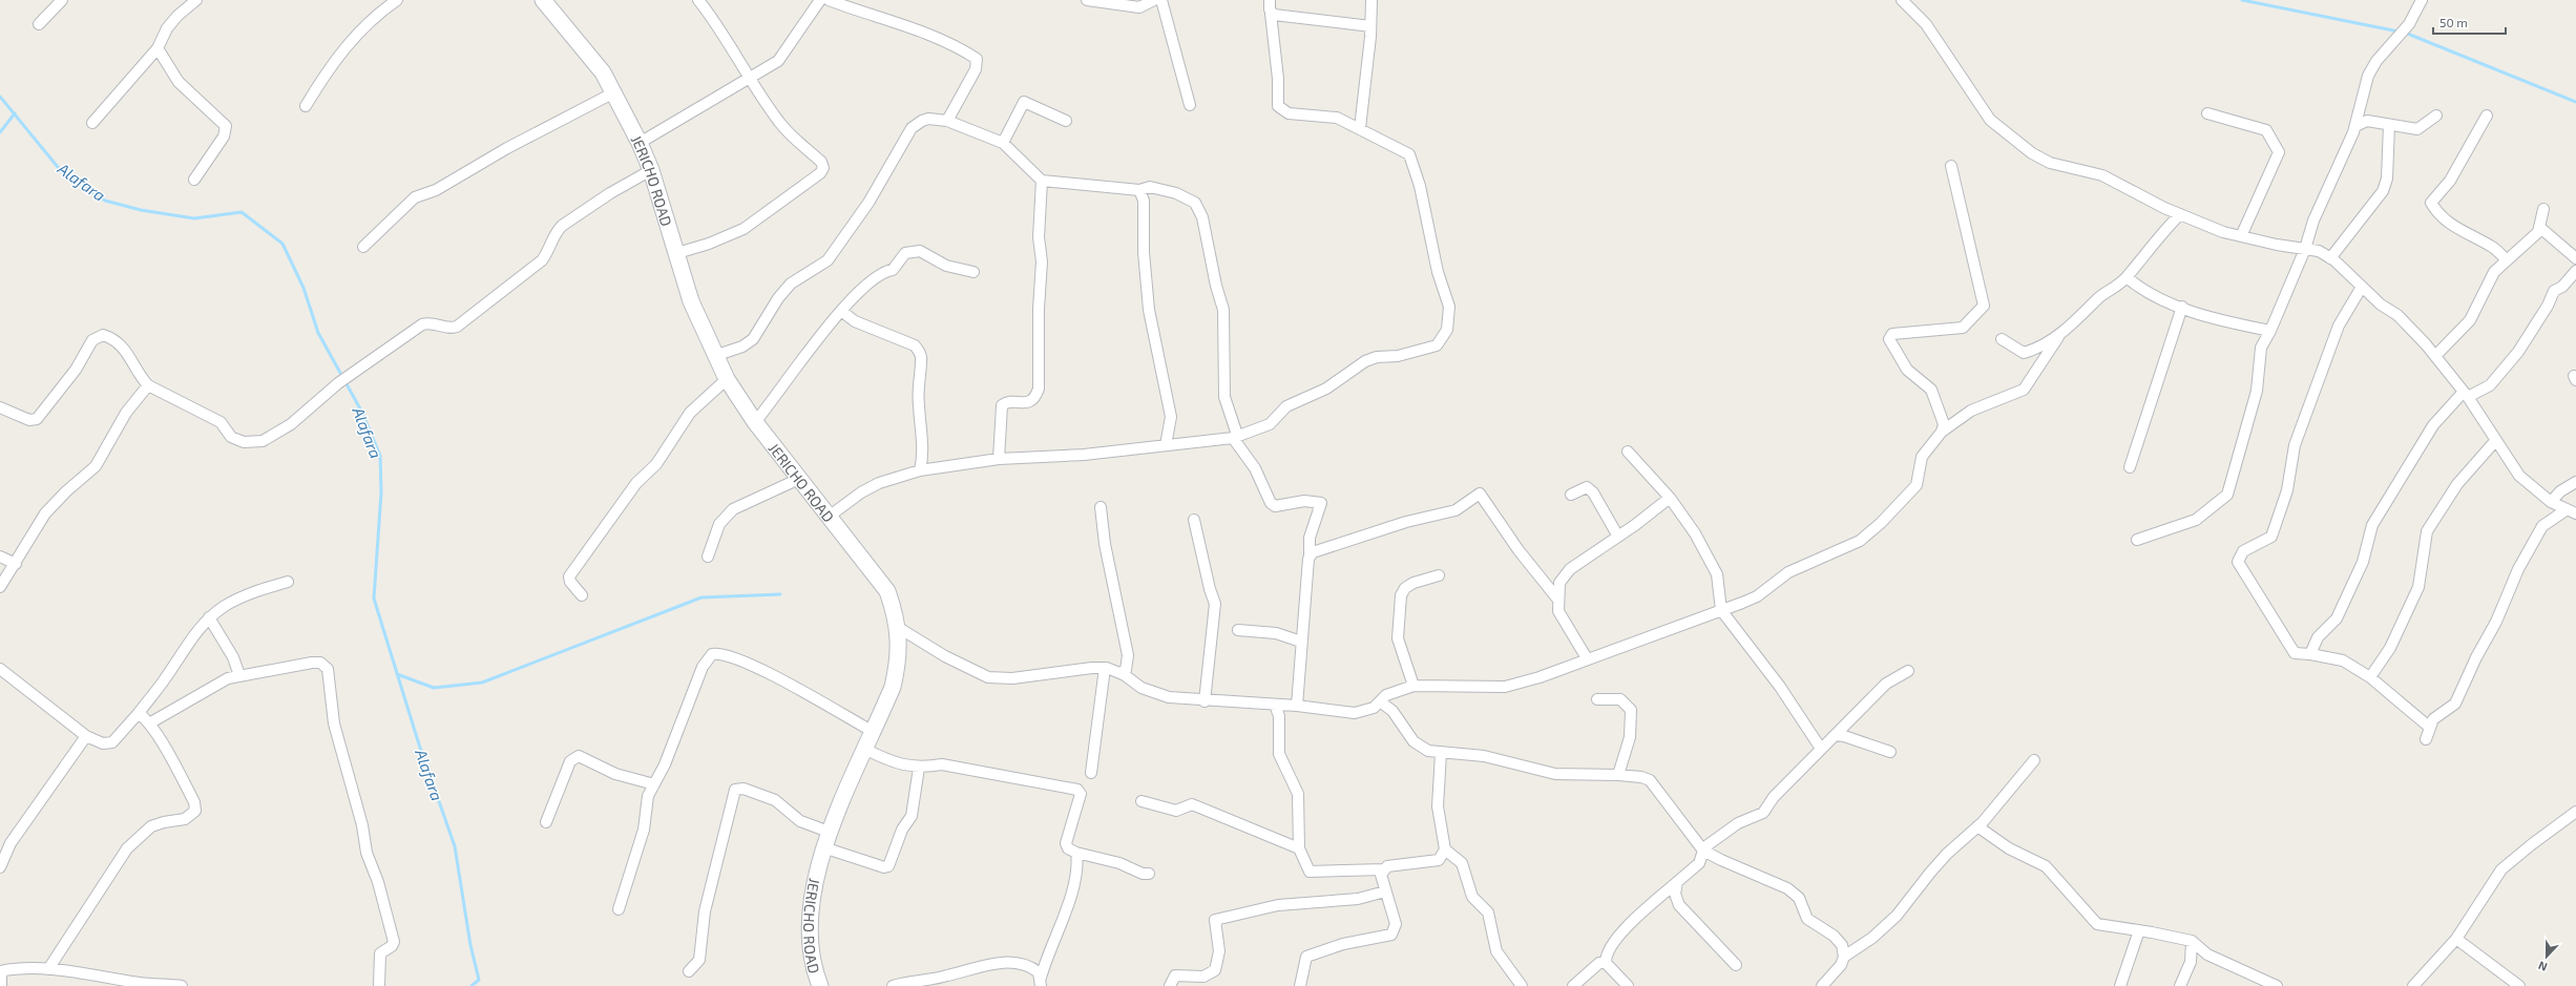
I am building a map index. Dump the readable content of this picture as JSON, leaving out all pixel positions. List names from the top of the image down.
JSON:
{
  "streets": {
    "street": ["JERICHO ROAD"]
  },
  "water": ["Alafara"],
  "scale_bar": "50 m",
  "north": "bottom"
}
